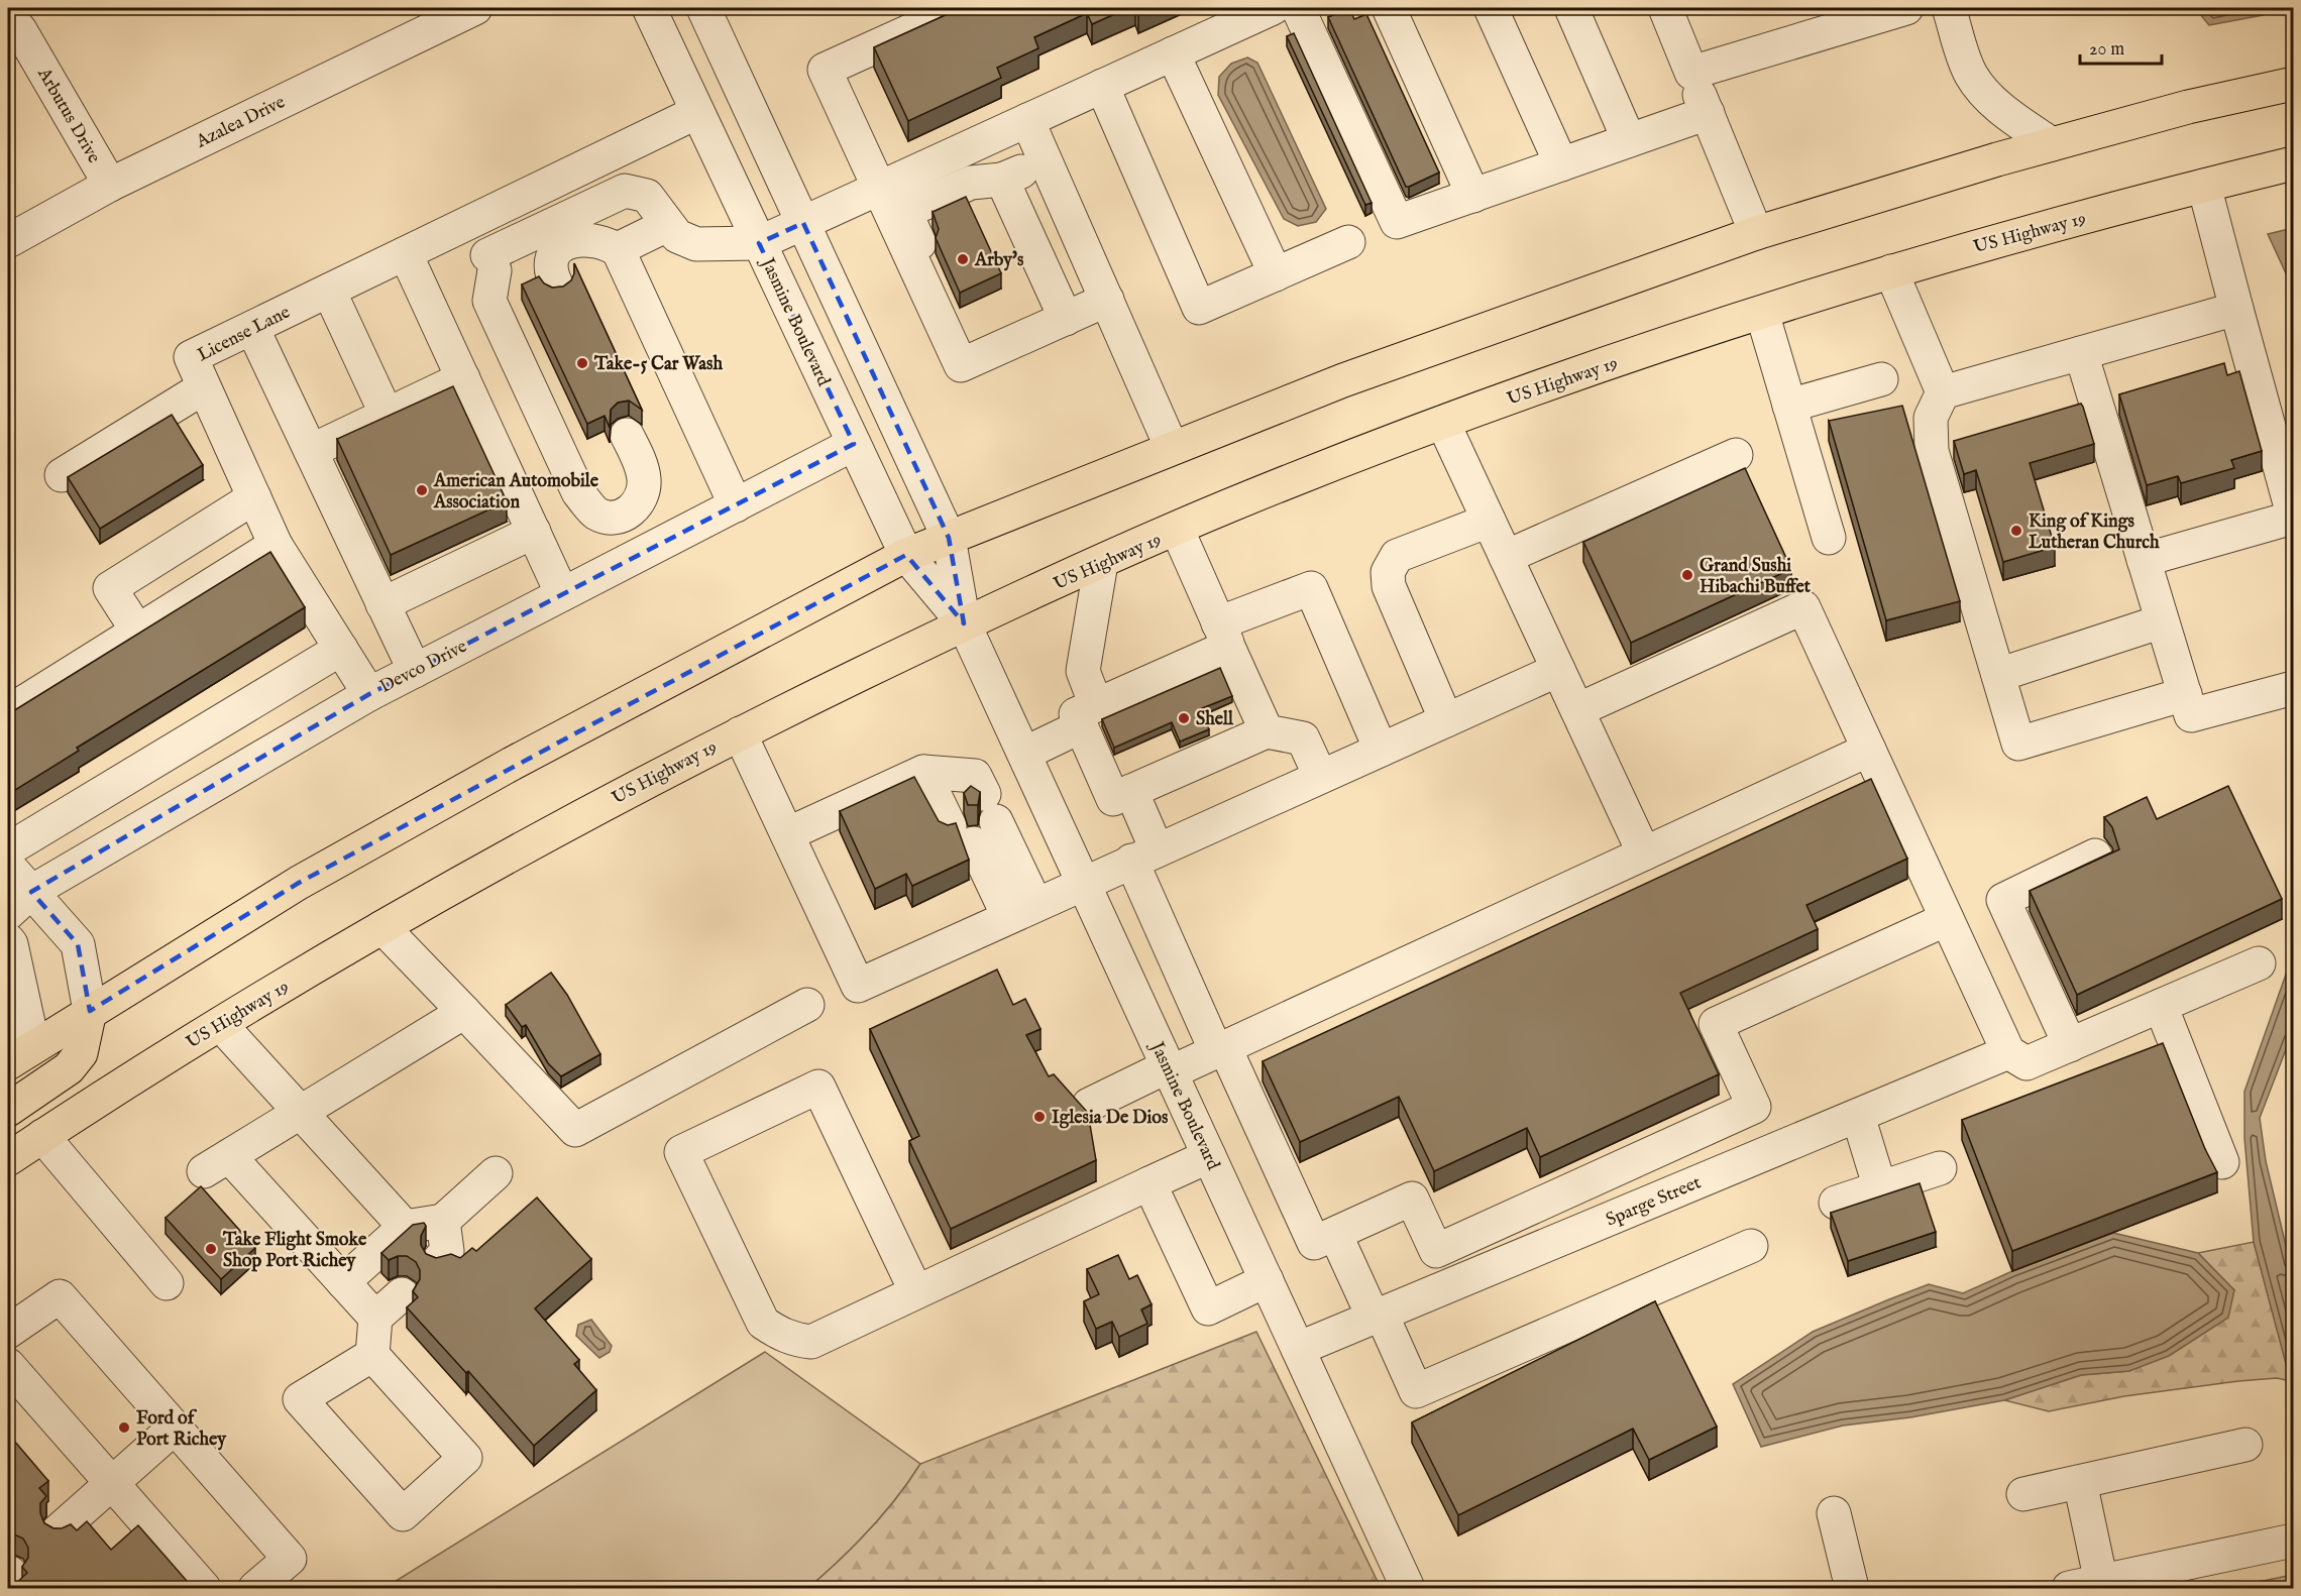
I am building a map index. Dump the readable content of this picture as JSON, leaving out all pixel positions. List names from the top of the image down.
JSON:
{
  "streets": {
    "highway": ["US Highway 19"],
    "street": [
      "Arbutus Drive",
      "Azalea Drive",
      "Jasmine Boulevard",
      "License Lane",
      "Devco Drive",
      "Sparge Street"
    ]
  },
  "crossings": [
    ["Arbutus Drive", "Azalea Drive"],
    ["US Highway 19", "Jasmine Boulevard"],
    ["Jasmine Boulevard", "License Lane"],
    ["Jasmine Boulevard", "Devco Drive"],
    ["Jasmine Boulevard", "Sparge Street"],
    ["License Lane", "Devco Drive"]
  ],
  "places": [
    "Arby's",
    "Take-5 Car Wash",
    "American Automobile Association",
    "King of Kings Lutheran Church",
    "Grand Sushi Hibachi Buffet",
    "Shell",
    "Iglesia De Dios",
    "Take Flight Smoke Shop Port Richey",
    "Ford of Port Richey"
  ],
  "scale_bar": "20 m"
}
